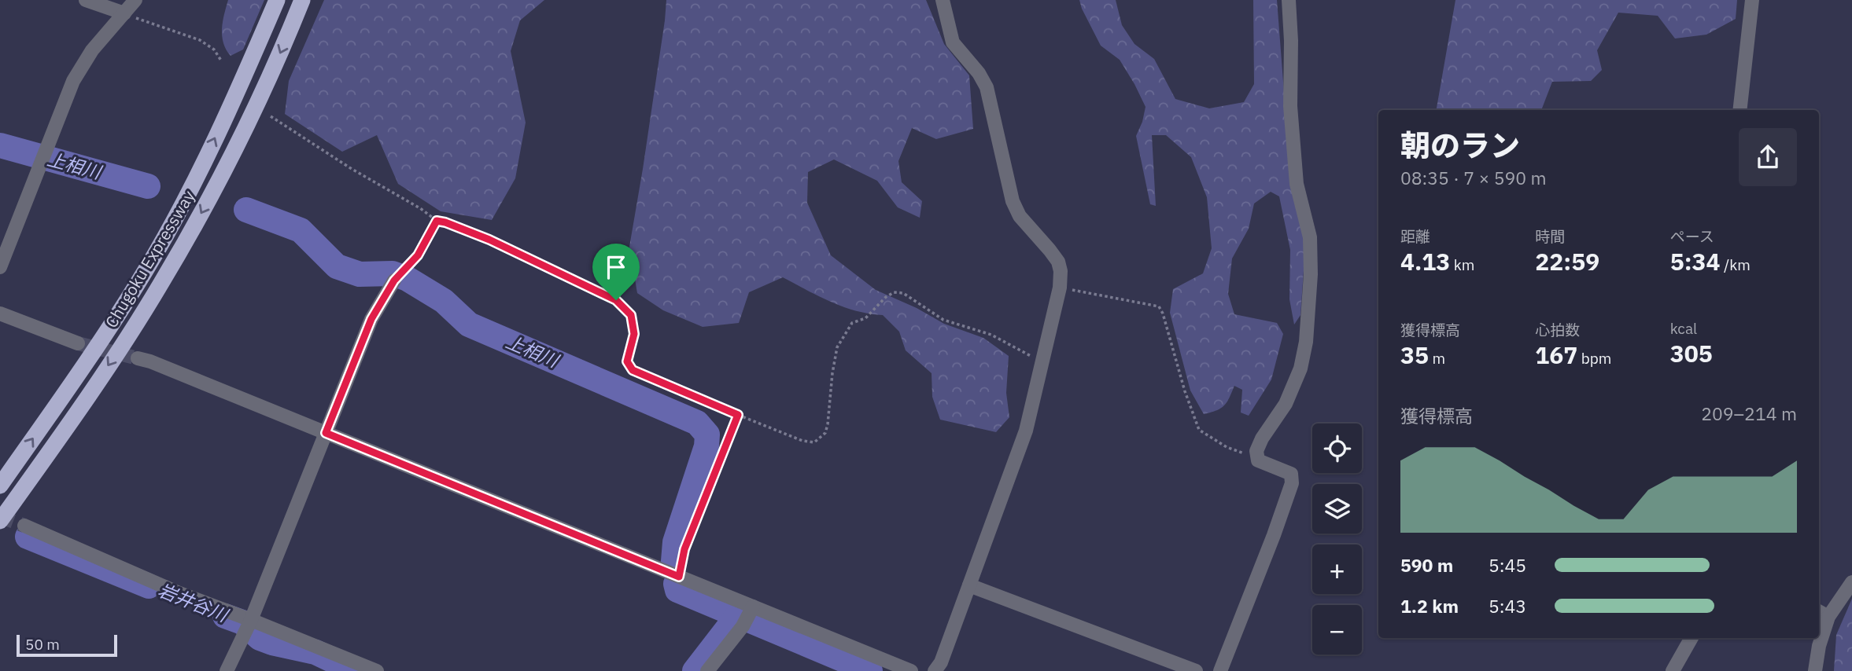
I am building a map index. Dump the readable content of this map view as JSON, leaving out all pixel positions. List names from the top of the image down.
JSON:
{
  "streets": {
    "highway": ["Chugoku Expressway"]
  },
  "water": ["上相川", "岩井谷川"],
  "scale_bar": "50 m",
  "page": {
    "heading": ["朝のラン", "08:35 · 7 × 590 m"],
    "stats": [
      ["距離", "4.13 km"],
      ["時間", "22:59"],
      ["ペース", "5:34 /km"],
      ["獲得標高", "35 m"],
      ["心拍数", "167 bpm"],
      ["kcal", "305"]
    ],
    "chart": ["獲得標高", "209–214 m"],
    "map_buttons": ["+", "−"],
    "list": [
      {
        "name": "590 m",
        "note": "5:45"
      },
      {
        "name": "1.2 km",
        "note": "5:43"
      }
    ],
    "scale": "50 m"
  }
}
